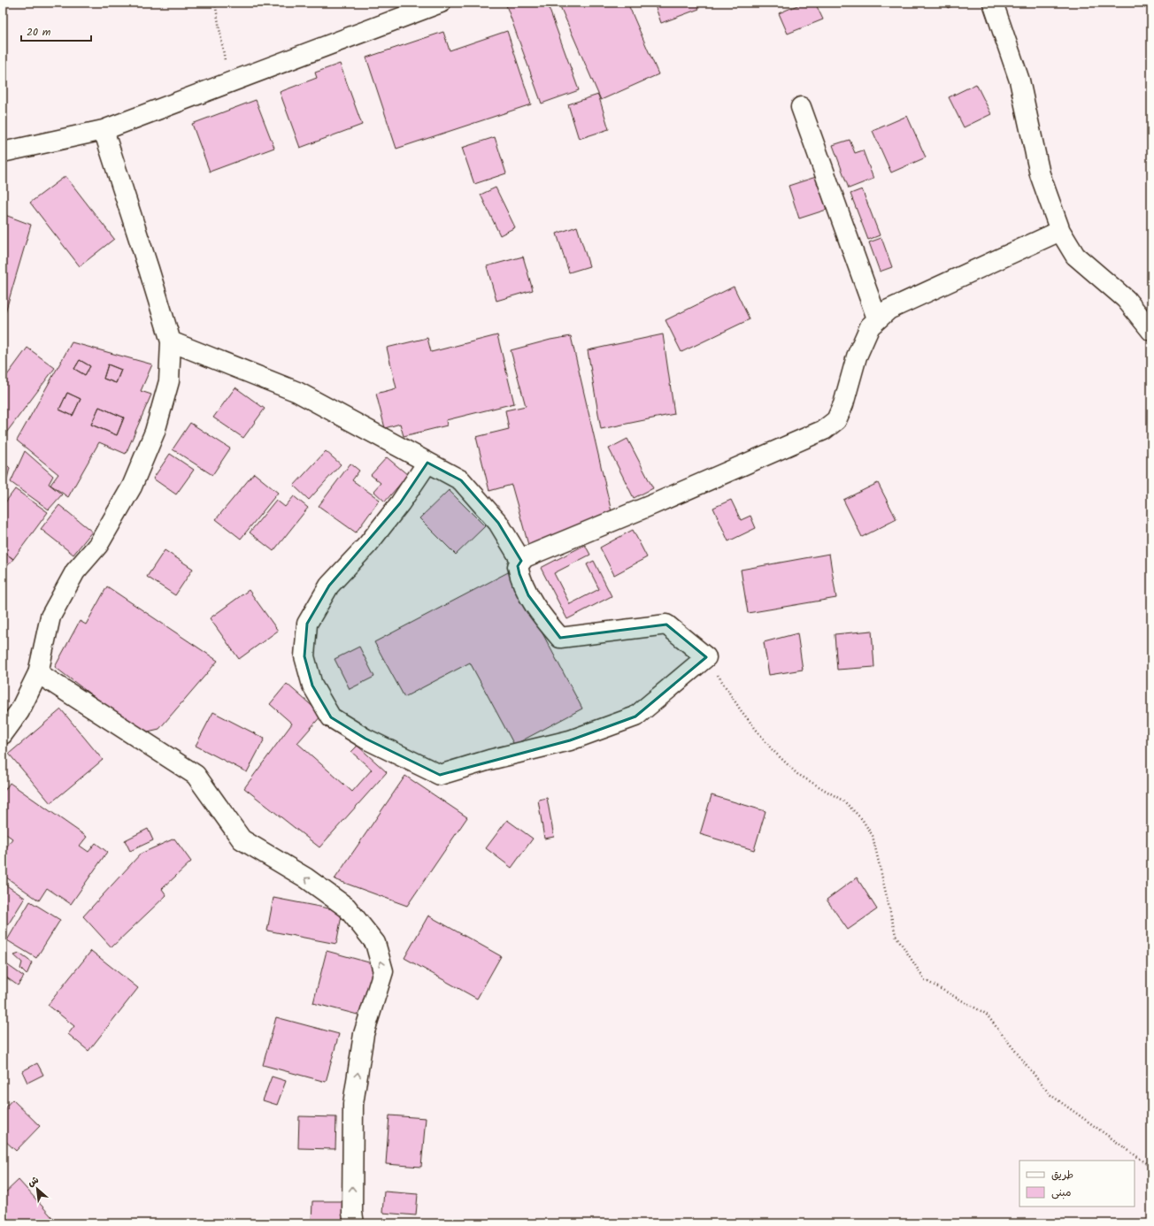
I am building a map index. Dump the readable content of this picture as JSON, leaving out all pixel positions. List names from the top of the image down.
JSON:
{
  "legend": ["طريق", "مبنى"],
  "scale_bar": "20 m",
  "north": "top left"
}
